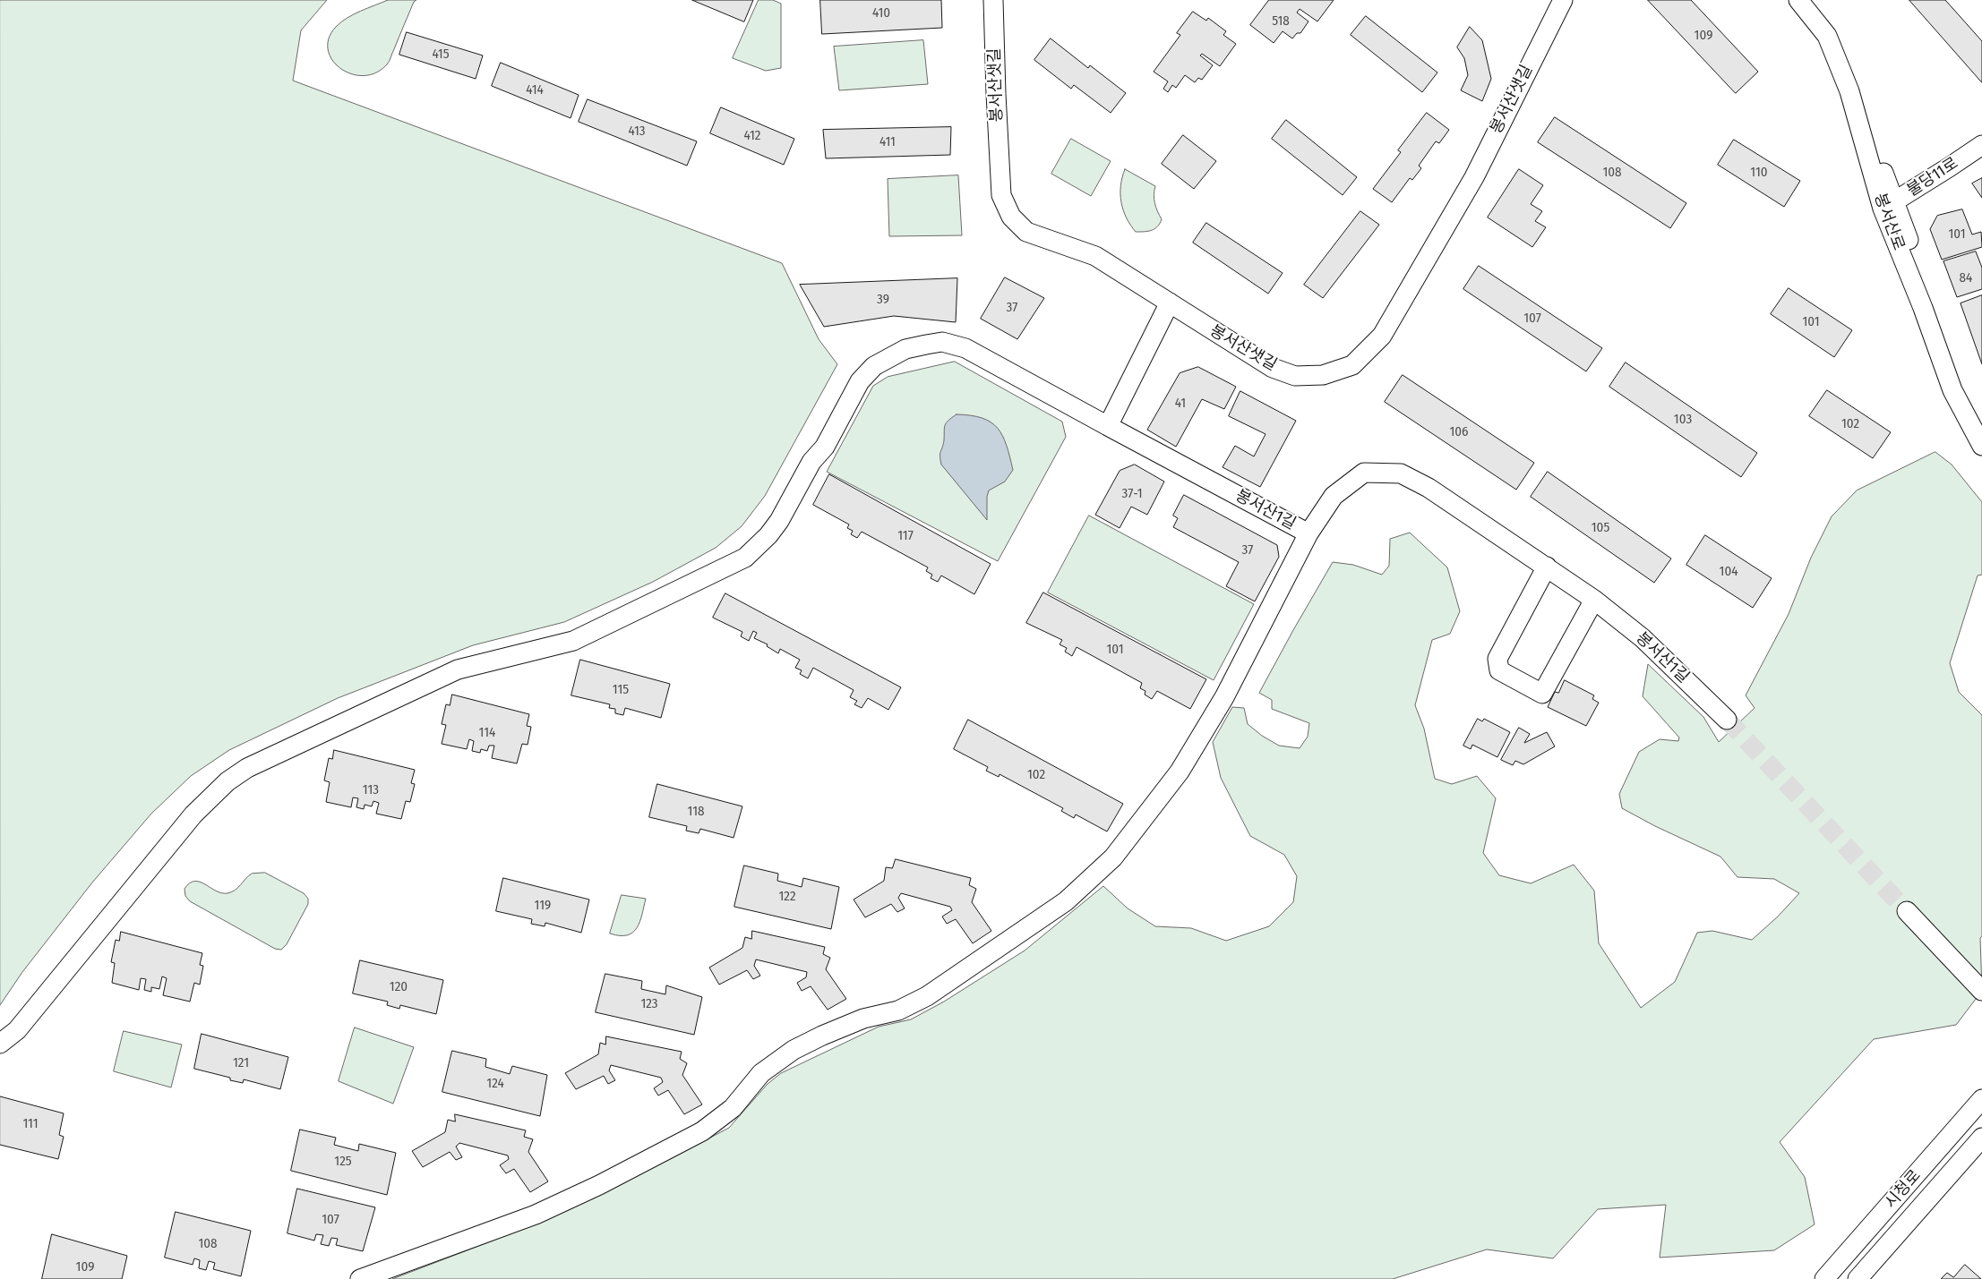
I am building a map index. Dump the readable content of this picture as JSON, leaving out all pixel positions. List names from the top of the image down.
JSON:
{
  "streets": {
    "street": [
      "봉서산샛길",
      "불당11로",
      "봉서산로",
      "봉서산1길",
      "시청로"
    ]
  },
  "crossings": [
    ["불당11로", "봉서산로"]
  ],
  "house_numbers": [
    "410",
    "518",
    "109",
    "415",
    "414",
    "413",
    "412",
    "411",
    "108",
    "110",
    "101",
    "84",
    "39",
    "37",
    "107",
    "101",
    "41",
    "103",
    "102",
    "106",
    "37-1",
    "105",
    "117",
    "37",
    "104",
    "101",
    "115",
    "114",
    "102",
    "113",
    "118",
    "122",
    "119",
    "120",
    "123",
    "121",
    "124",
    "111",
    "125",
    "107",
    "108",
    "109"
  ]
}
